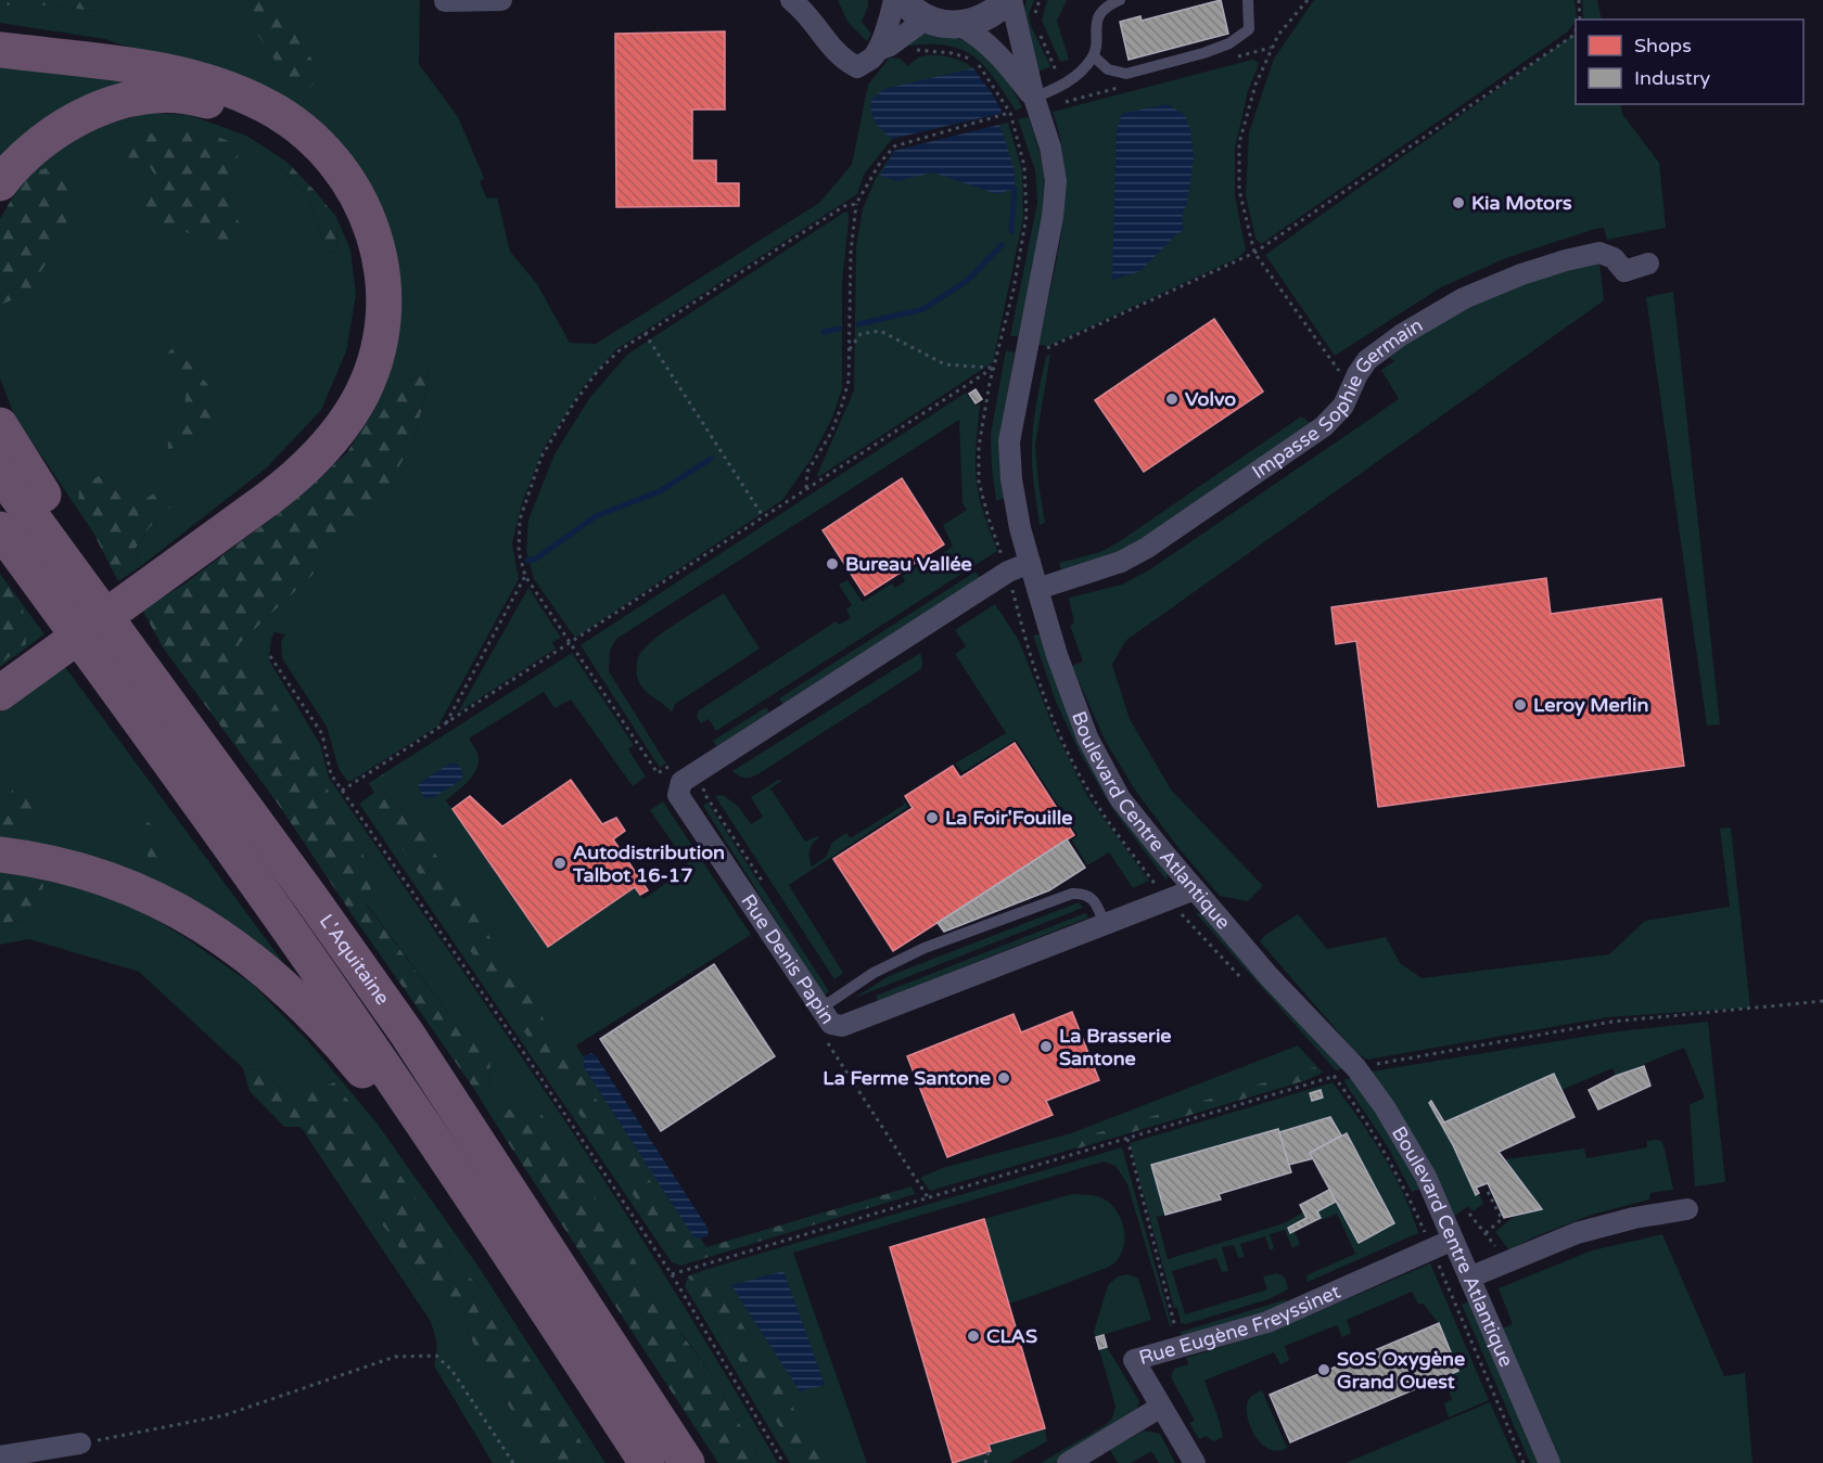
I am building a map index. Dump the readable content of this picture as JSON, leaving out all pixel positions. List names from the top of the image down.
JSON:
{
  "streets": {
    "highway": ["L'Aquitaine"],
    "street": [
      "Impasse Sophie Germain",
      "Boulevard Centre Atlantique",
      "Rue Denis Papin",
      "Rue Eugène Freyssinet"
    ]
  },
  "crossings": [
    ["Impasse Sophie Germain", "Boulevard Centre Atlantique"],
    ["Boulevard Centre Atlantique", "Rue Denis Papin"],
    ["Boulevard Centre Atlantique", "Rue Eugène Freyssinet"]
  ],
  "places": [
    "Kia Motors",
    "Volvo",
    "Bureau Vallée",
    "Leroy Merlin",
    "La Foir'Fouille",
    "Autodistribution Talbot 16-17",
    "La Brasserie Santone",
    "La Ferme Santone",
    "CLAS",
    "SOS Oxygène Grand Ouest"
  ],
  "legend": ["Shops", "Industry"]
}
